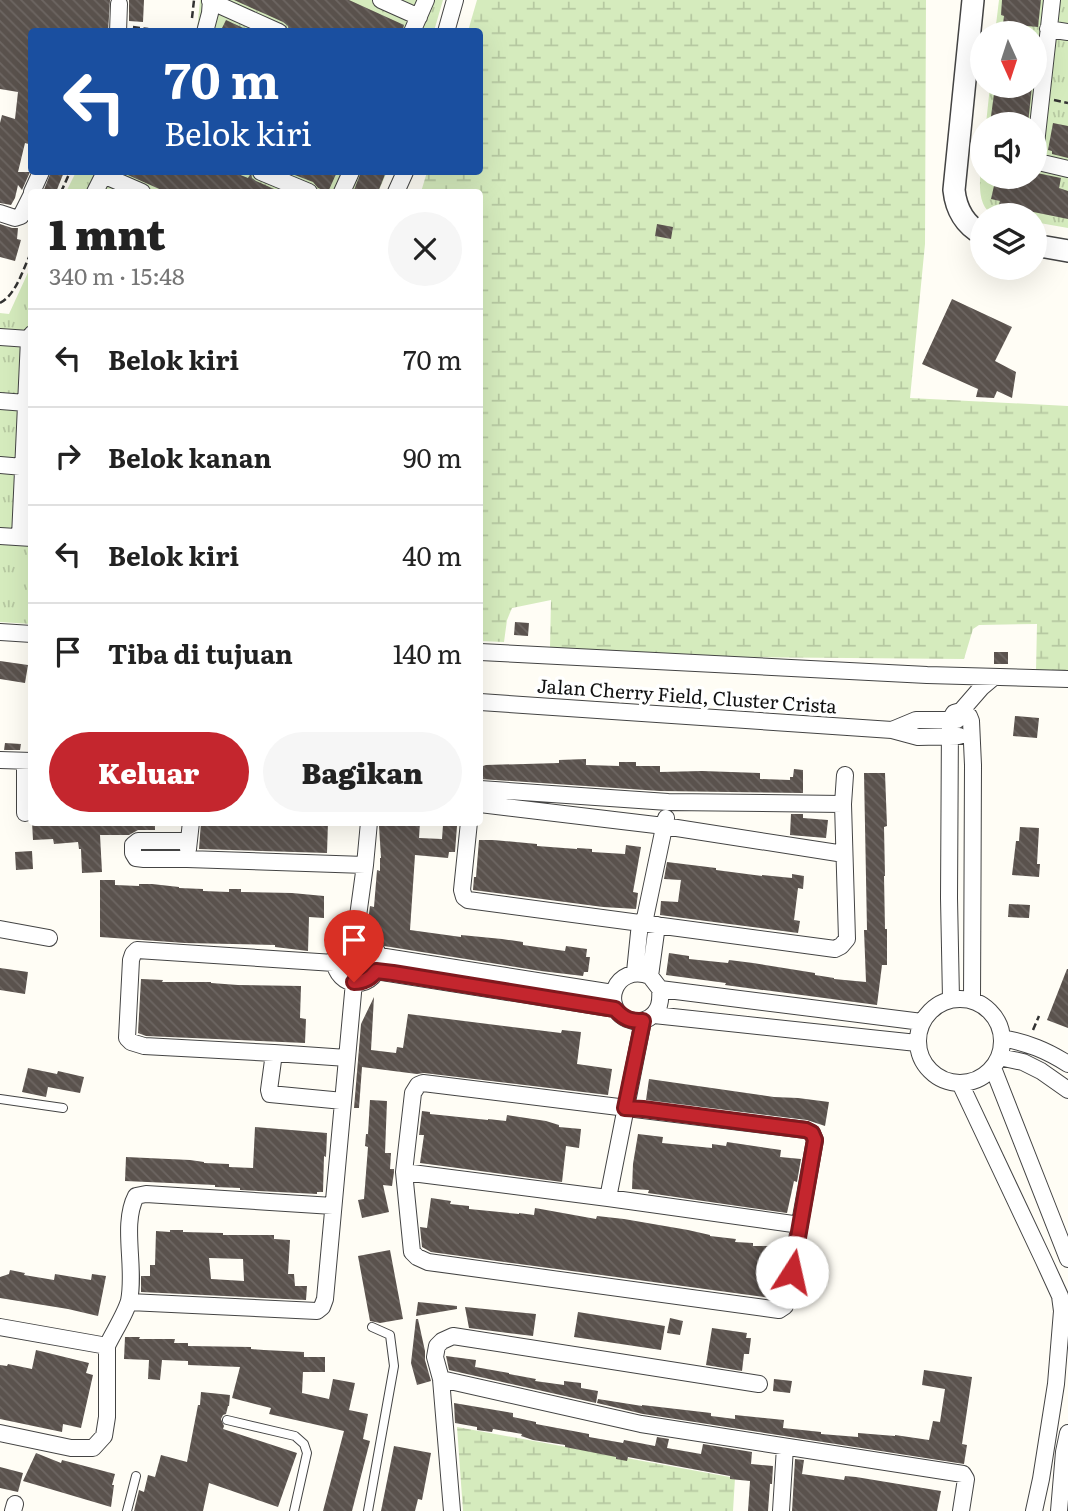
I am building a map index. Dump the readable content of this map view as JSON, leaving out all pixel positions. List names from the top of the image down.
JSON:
{
  "streets": {
    "street": ["Jalan Cherry Field, Cluster Crista"]
  },
  "north": "bottom",
  "page": {
    "turn": ["70 m", "Belok kiri"],
    "heading": ["1 mnt", "340 m · 15:48"],
    "list": [
      {
        "name": "Belok kiri",
        "value": "70 m"
      },
      {
        "name": "Belok kanan",
        "value": "90 m"
      },
      {
        "name": "Belok kiri",
        "value": "40 m"
      },
      {
        "name": "Tiba di tujuan",
        "value": "140 m"
      }
    ],
    "buttons": ["Keluar", "Bagikan"]
  }
}
